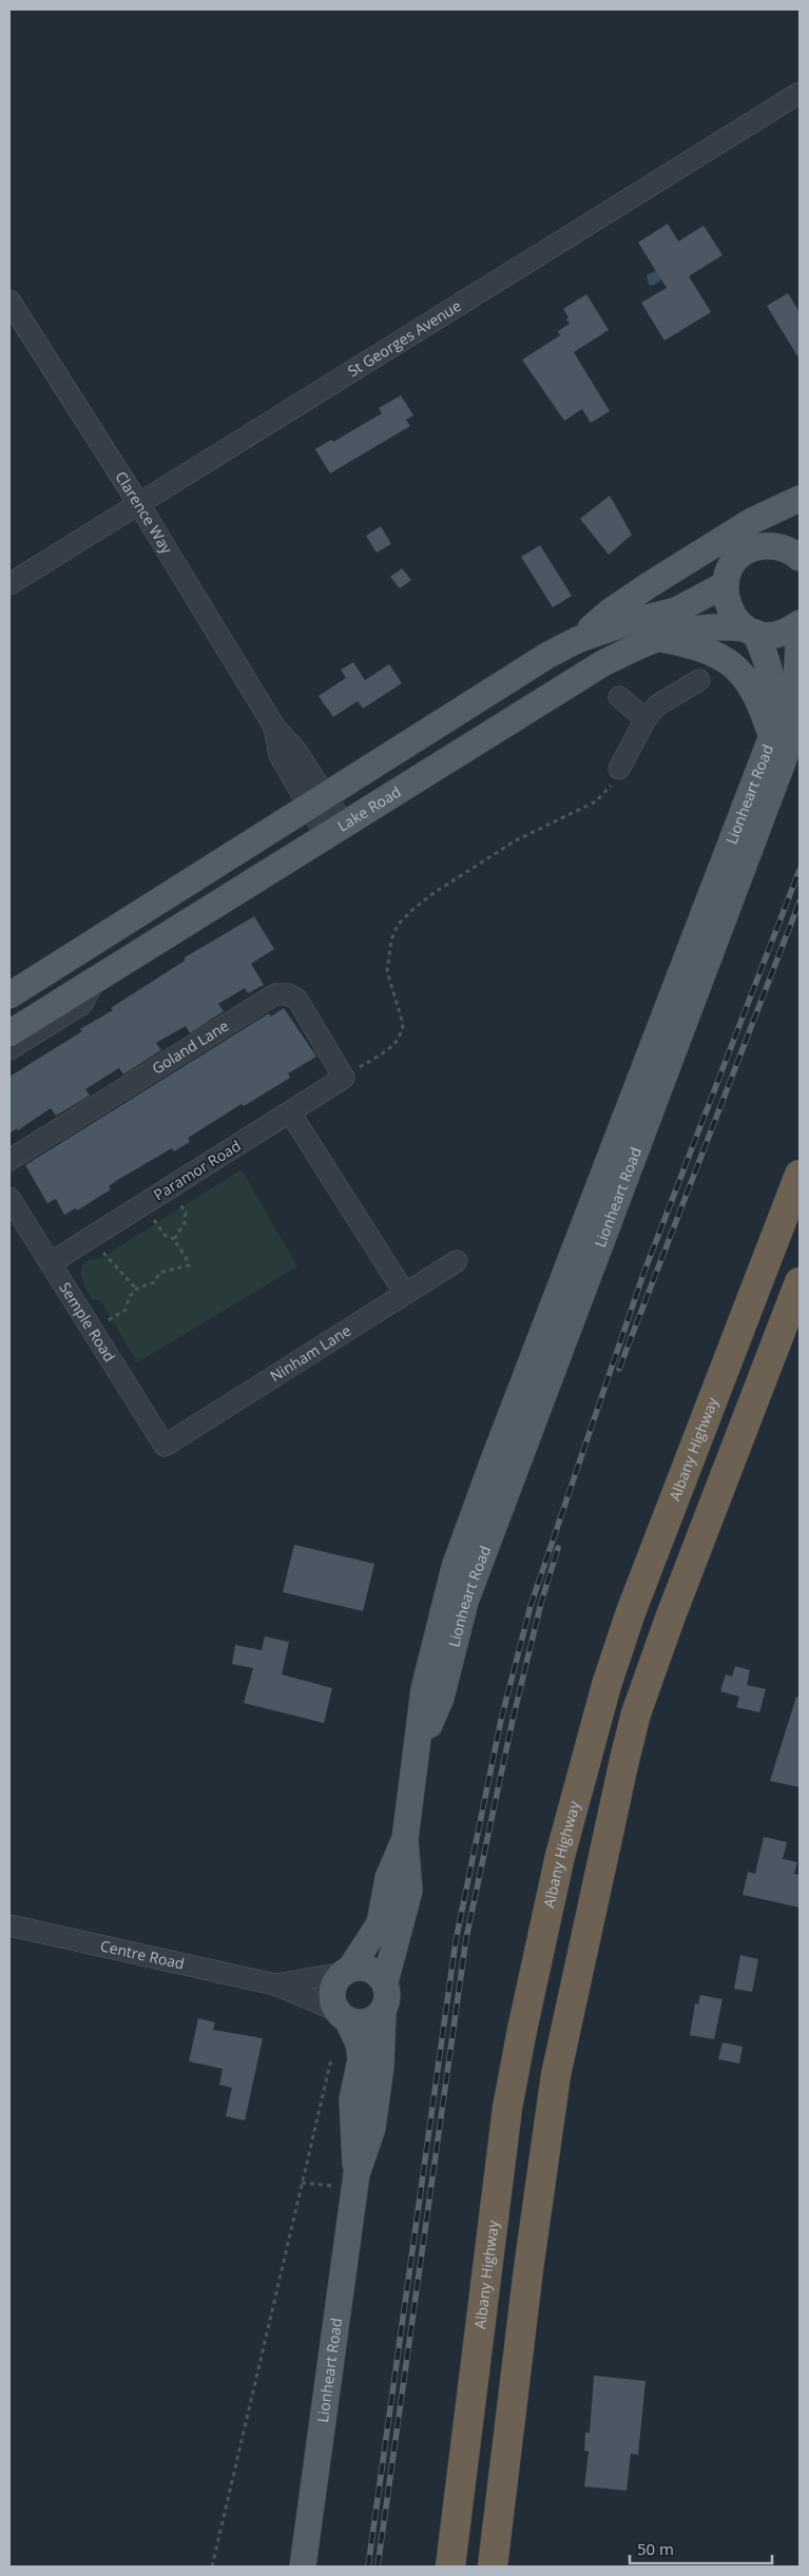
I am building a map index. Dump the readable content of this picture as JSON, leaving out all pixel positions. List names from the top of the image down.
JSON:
{
  "streets": {
    "highway": ["Albany Highway"],
    "main road": ["Lionheart Road", "Lake Road"],
    "street": [
      "St Georges Avenue",
      "Clarence Way",
      "Goland Lane",
      "Paramor Road",
      "Semple Road",
      "Ninham Lane",
      "Centre Road"
    ]
  },
  "crossings": [
    ["St Georges Avenue", "Clarence Way"],
    ["Clarence Way", "Lake Road"],
    ["Lionheart Road", "Lake Road"],
    ["Lionheart Road", "Centre Road"],
    ["Goland Lane", "Paramor Road"],
    ["Paramor Road", "Semple Road"],
    ["Semple Road", "Ninham Lane"]
  ],
  "scale_bar": "50 m"
}
